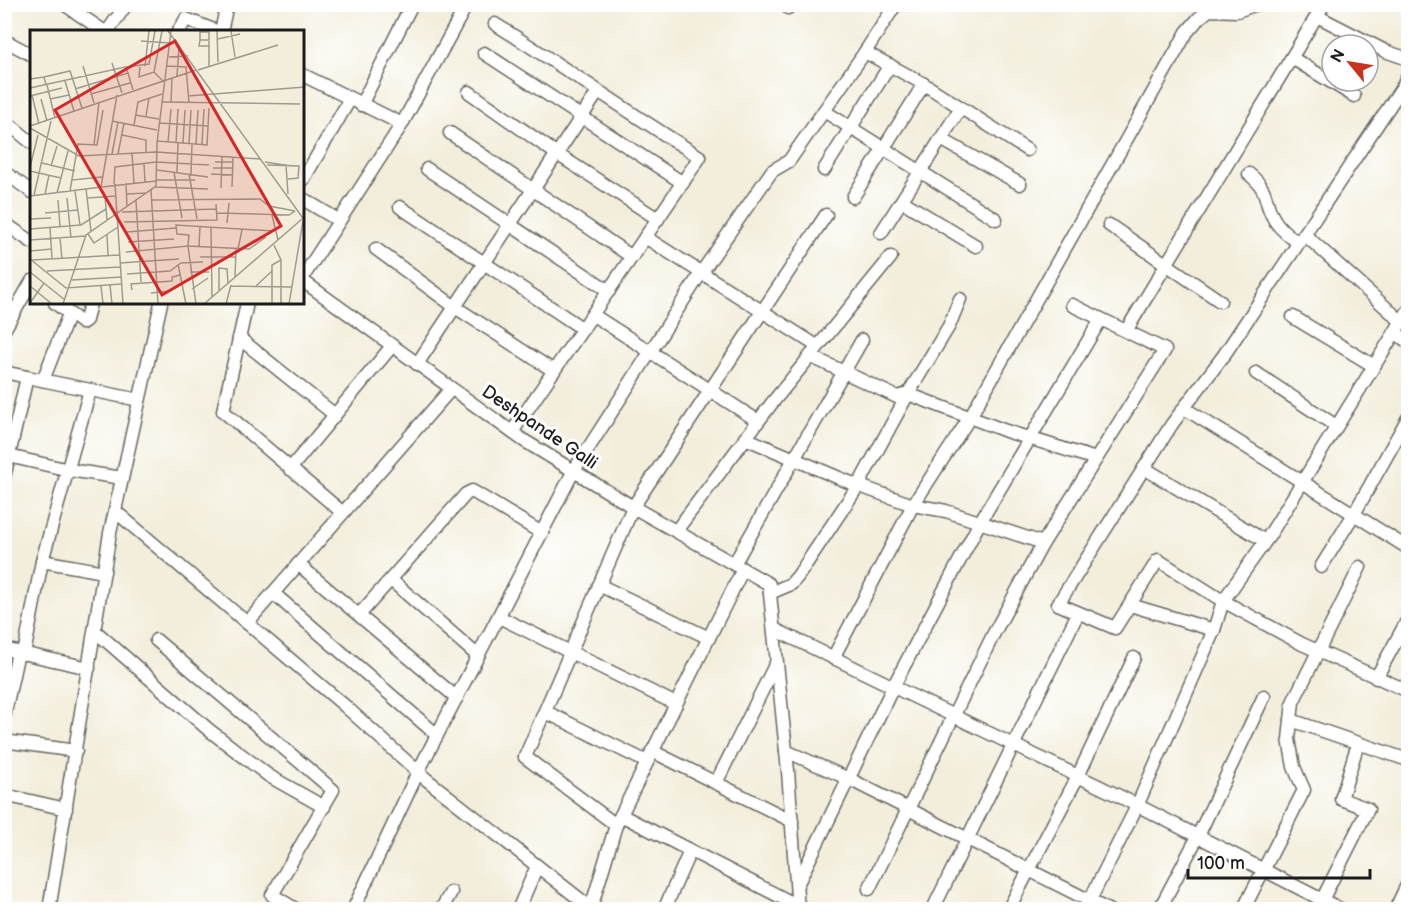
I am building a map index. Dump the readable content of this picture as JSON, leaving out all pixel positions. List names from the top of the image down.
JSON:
{
  "streets": {
    "street": ["Deshpande Galli"]
  },
  "scale_bar": "100 m",
  "north": "top left"
}
